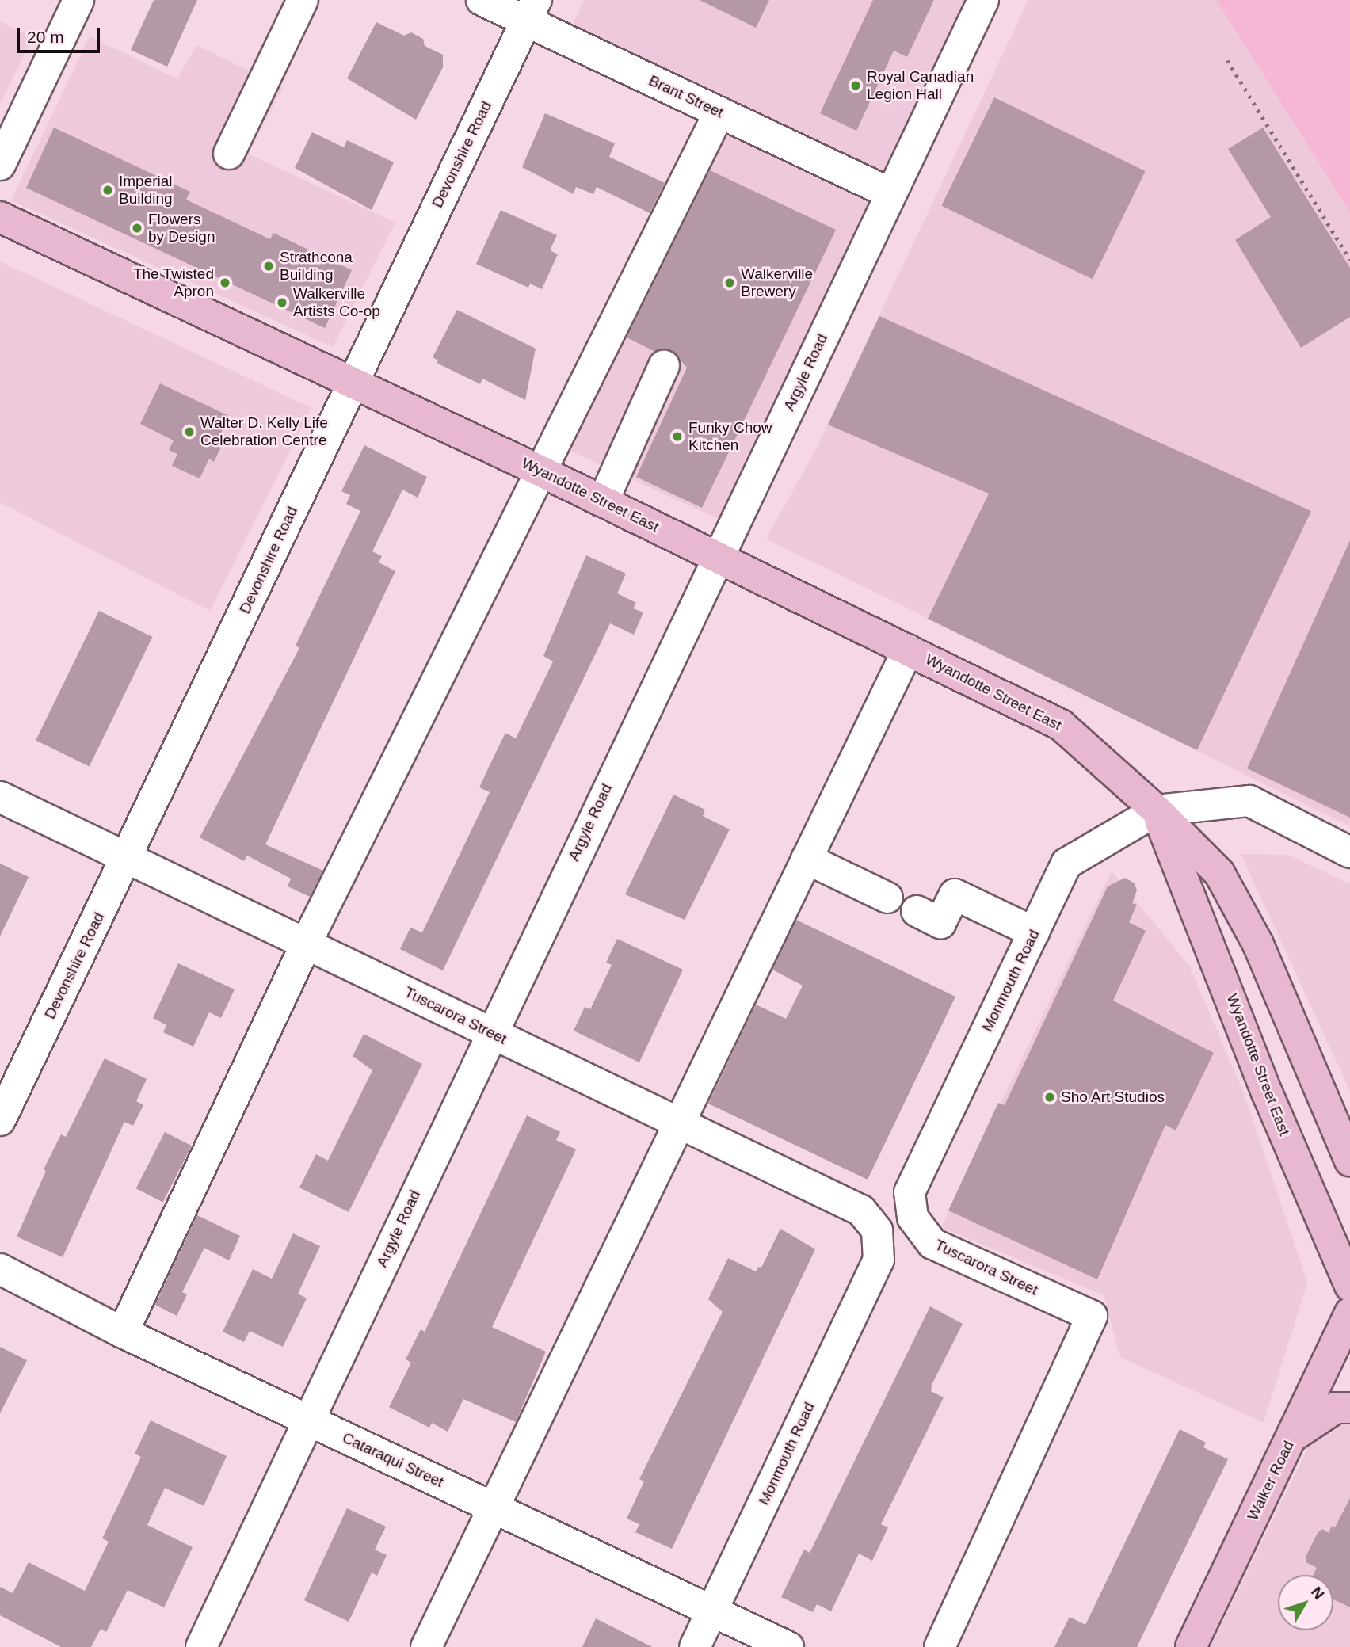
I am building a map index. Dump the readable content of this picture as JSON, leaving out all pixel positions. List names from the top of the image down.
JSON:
{
  "streets": {
    "main road": ["Wyandotte Street East", "Walker Road"],
    "street": [
      "Brant Street",
      "Devonshire Road",
      "Argyle Road",
      "Monmouth Road",
      "Tuscarora Street",
      "Cataraqui Street"
    ]
  },
  "crossings": [
    ["Brant Street", "Devonshire Road"],
    ["Brant Street", "Argyle Road"],
    ["Devonshire Road", "Wyandotte Street East"],
    ["Devonshire Road", "Tuscarora Street"],
    ["Argyle Road", "Wyandotte Street East"],
    ["Argyle Road", "Tuscarora Street"],
    ["Argyle Road", "Cataraqui Street"],
    ["Wyandotte Street East", "Monmouth Road"],
    ["Monmouth Road", "Tuscarora Street"],
    ["Monmouth Road", "Cataraqui Street"]
  ],
  "places": [
    "Royal Canadian Legion Hall",
    "Imperial Building",
    "Flowers by Design",
    "Strathcona Building",
    "The Twisted Apron",
    "Walkerville Brewery",
    "Walkerville Artists Co-op",
    "Walter D. Kelly Life Celebration Centre",
    "Funky Chow Kitchen",
    "Sho Art Studios"
  ],
  "scale_bar": "20 m",
  "north": "top right"
}
